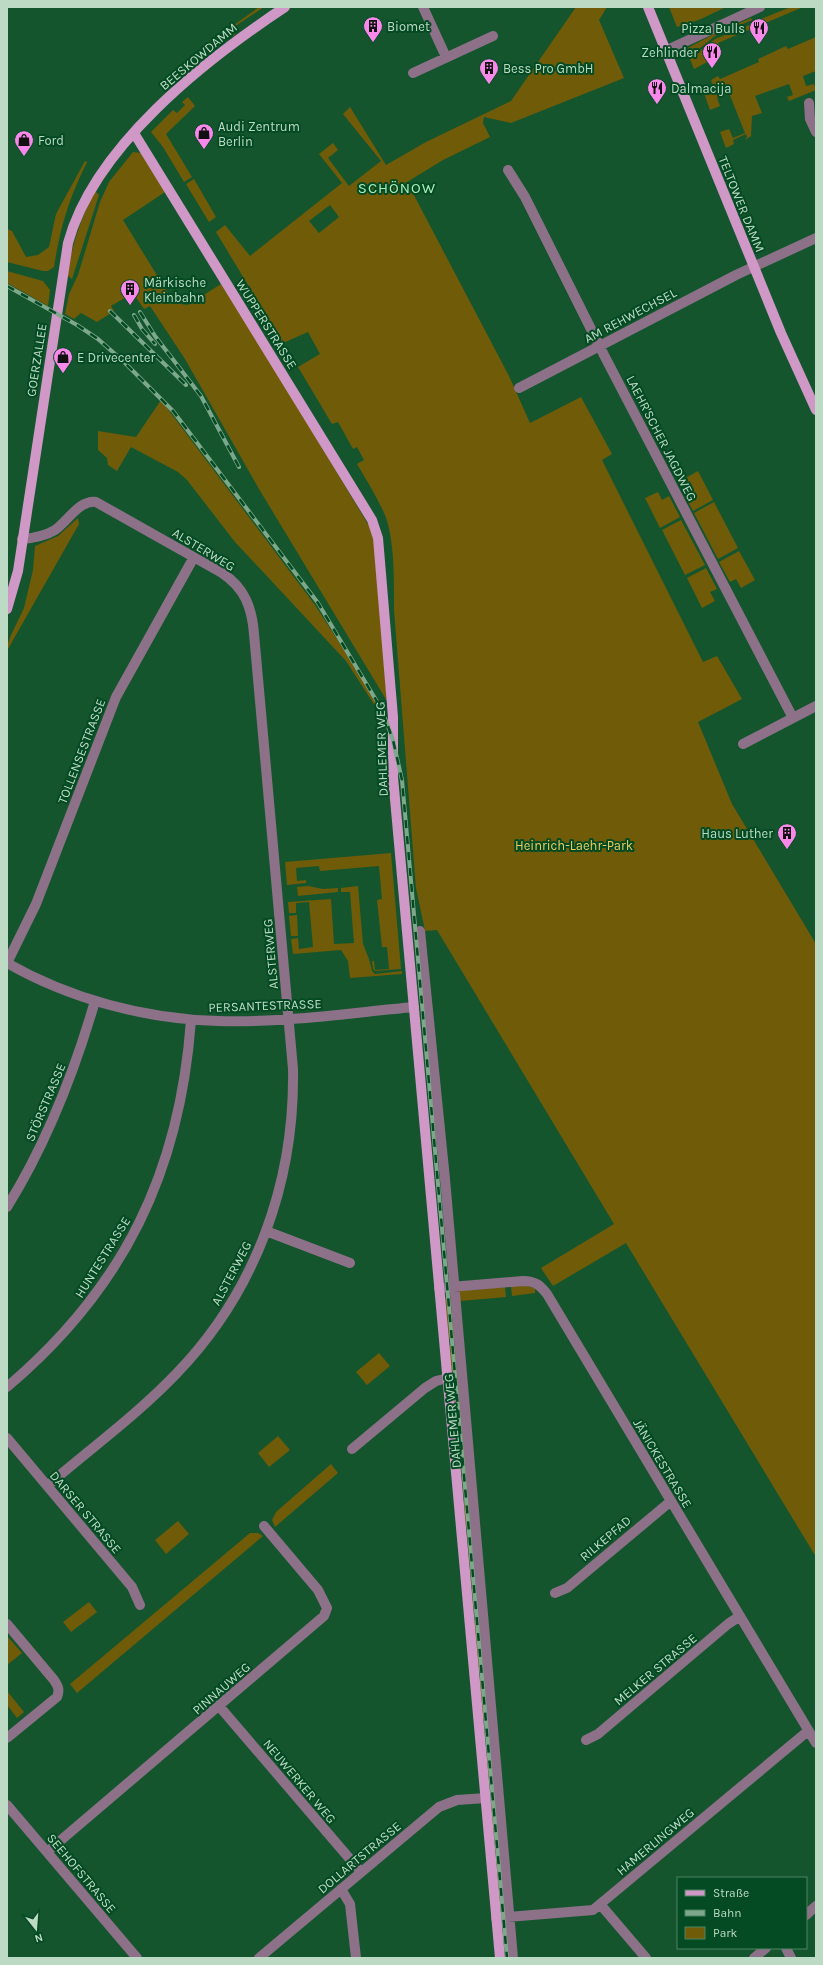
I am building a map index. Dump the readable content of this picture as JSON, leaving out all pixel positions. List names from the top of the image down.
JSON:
{
  "streets": {
    "main road": [
      "BEESKOWDAMM",
      "TELTOWER DAMM",
      "WUPPERSTRASSE",
      "GOERZALLEE",
      "DAHLEMER WEG"
    ],
    "street": [
      "AM REHWECHSEL",
      "LAEHR'SCHER JAGDWEG",
      "ALSTERWEG",
      "TOLLENSESTRASSE",
      "PERSANTESTRASSE",
      "STÖRSTRASSE",
      "HUNTESTRASSE",
      "JÄNICKESTRASSE",
      "DARSER STRASSE",
      "RILKEPFAD",
      "MELKER STRASSE",
      "PINNAUWEG",
      "NEUWERKER WEG",
      "HAMERLINGWEG",
      "DOLLARTSTRASSE",
      "SEEHOFSTRASSE"
    ]
  },
  "crossings": [
    ["BEESKOWDAMM", "WUPPERSTRASSE"],
    ["BEESKOWDAMM", "GOERZALLEE"],
    ["TELTOWER DAMM", "AM REHWECHSEL"],
    ["AM REHWECHSEL", "LAEHR'SCHER JAGDWEG"],
    ["WUPPERSTRASSE", "GOERZALLEE"],
    ["WUPPERSTRASSE", "DAHLEMER WEG"],
    ["GOERZALLEE", "ALSTERWEG"],
    ["ALSTERWEG", "TOLLENSESTRASSE"],
    ["ALSTERWEG", "PERSANTESTRASSE"],
    ["ALSTERWEG", "DARSER STRASSE"],
    ["DAHLEMER WEG", "PERSANTESTRASSE"],
    ["DAHLEMER WEG", "JÄNICKESTRASSE"],
    ["DAHLEMER WEG", "HAMERLINGWEG"],
    ["DAHLEMER WEG", "DOLLARTSTRASSE"],
    ["TOLLENSESTRASSE", "PERSANTESTRASSE"],
    ["PERSANTESTRASSE", "STÖRSTRASSE"],
    ["PERSANTESTRASSE", "HUNTESTRASSE"],
    ["JÄNICKESTRASSE", "RILKEPFAD"],
    ["JÄNICKESTRASSE", "MELKER STRASSE"],
    ["JÄNICKESTRASSE", "HAMERLINGWEG"],
    ["PINNAUWEG", "NEUWERKER WEG"],
    ["PINNAUWEG", "SEEHOFSTRASSE"],
    ["NEUWERKER WEG", "DOLLARTSTRASSE"]
  ],
  "districts": ["SCHÖNOW"],
  "parks": ["Heinrich-Laehr-Park"],
  "places": {
    "building": [
      "Biomet",
      "Bess Pro GmbH",
      "Märkische Kleinbahn",
      "Haus Luther"
    ],
    "restaurant": ["Pizza Bulls", "Zehlinder", "Dalmacija"],
    "shop": ["Audi Zentrum Berlin", "Ford", "E Drivecenter"]
  },
  "legend": ["Straße", "Bahn", "Park"],
  "north": "bottom"
}
